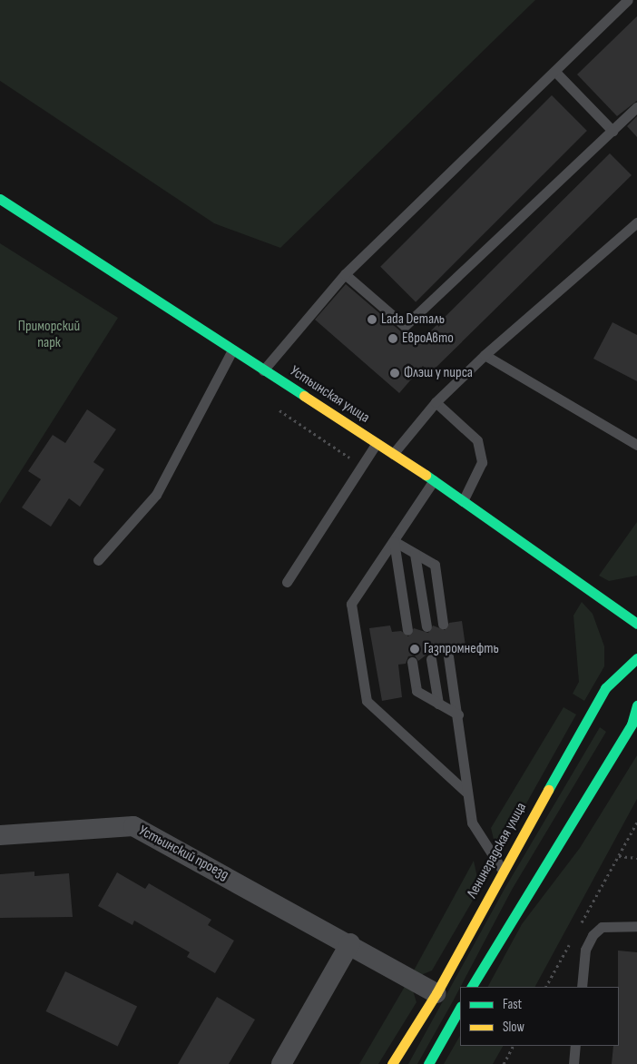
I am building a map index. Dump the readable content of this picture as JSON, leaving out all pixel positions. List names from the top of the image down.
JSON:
{
  "streets": {
    "main road": ["Устьинская улица", "Ленинградская улица"],
    "street": ["Устьинский проезд"]
  },
  "crossings": [
    ["Ленинградская улица", "Устьинский проезд"]
  ],
  "parks": ["Приморский парк"],
  "places": [
    "Lada Dеталь",
    "ЕвроАвто",
    "Флэш у пирса",
    "Газпромнефть"
  ],
  "legend": ["Fast", "Slow"]
}
